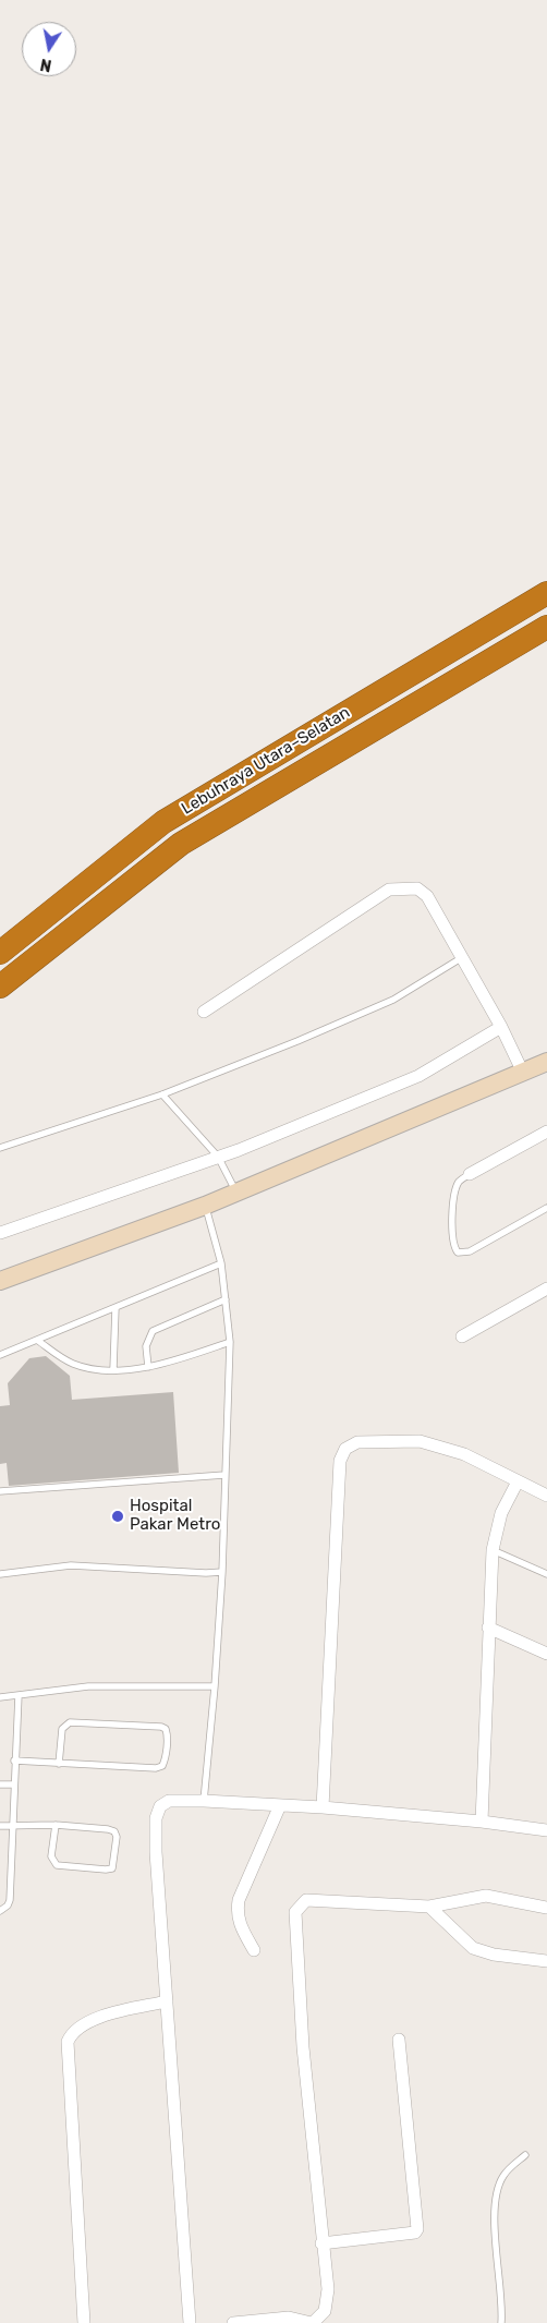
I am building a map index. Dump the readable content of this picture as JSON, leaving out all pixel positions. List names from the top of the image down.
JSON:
{
  "streets": {
    "highway": ["Lebuhraya Utara–Selatan"]
  },
  "places": ["Hospital Pakar Metro"],
  "north": "bottom"
}
